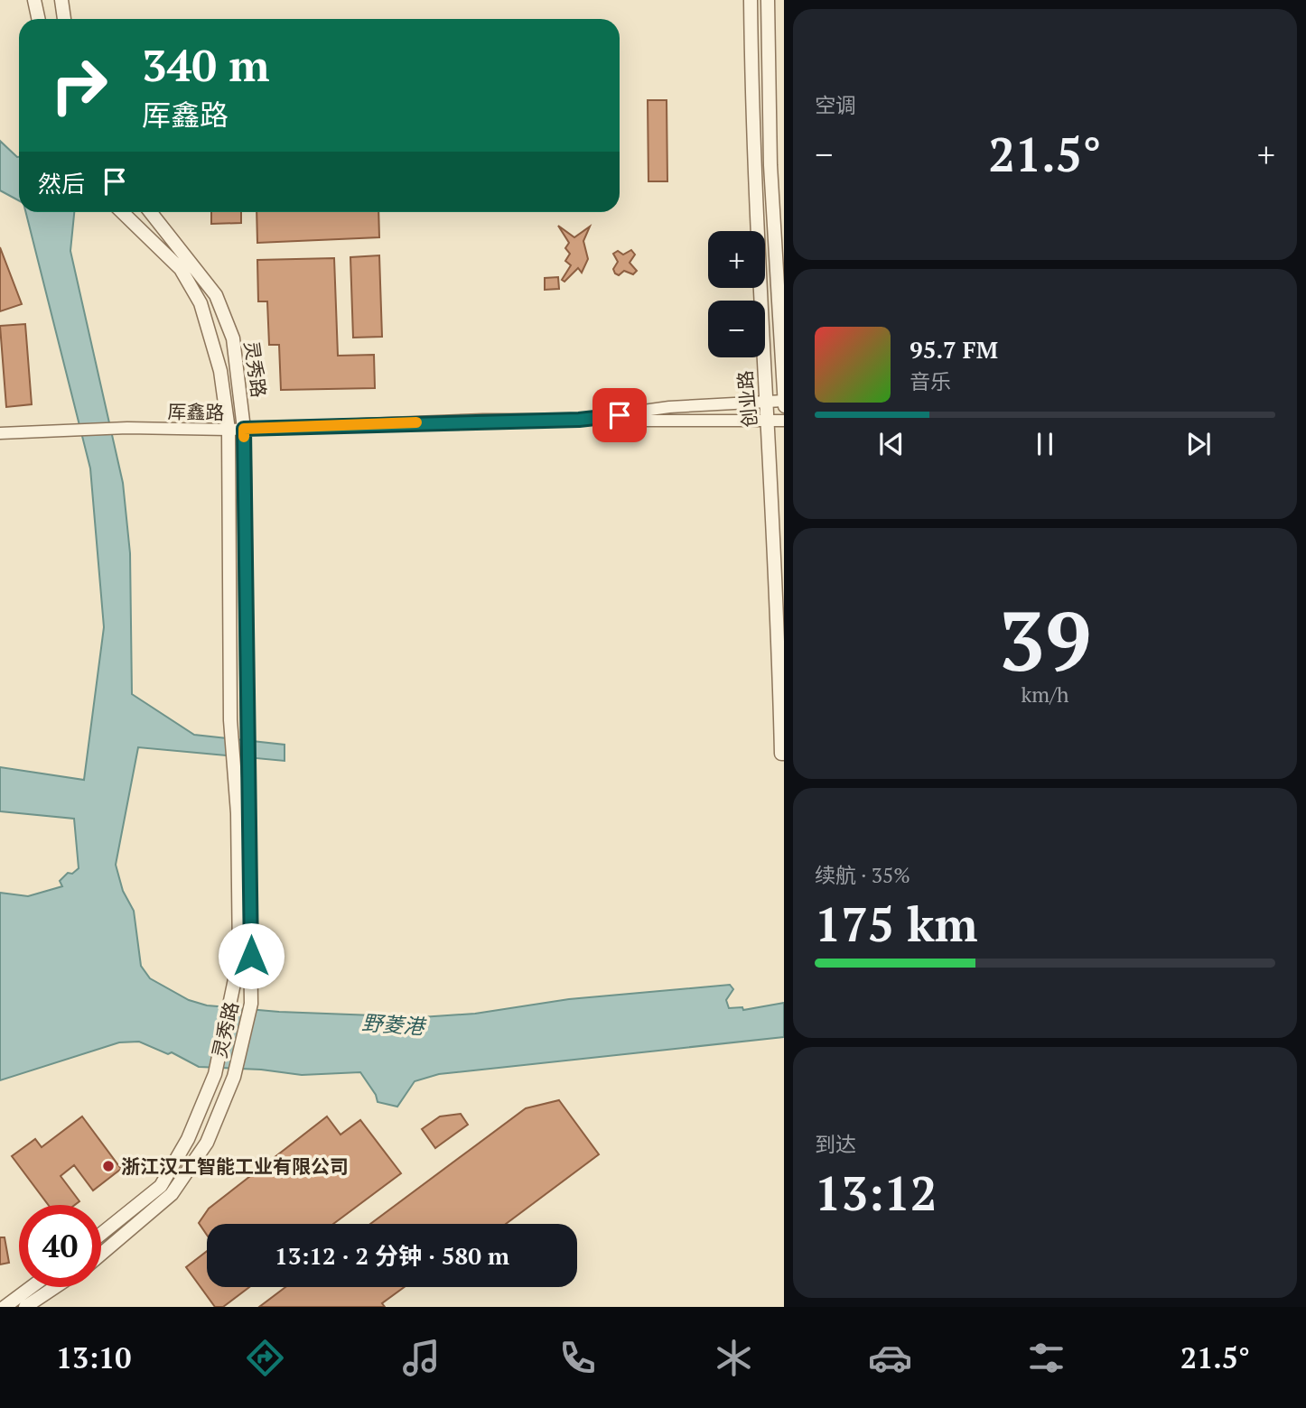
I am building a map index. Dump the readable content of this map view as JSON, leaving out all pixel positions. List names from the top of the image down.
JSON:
{
  "streets": {
    "street": ["灵秀路", "创业路", "厍鑫路"]
  },
  "crossings": [
    ["灵秀路", "厍鑫路"],
    ["创业路", "厍鑫路"]
  ],
  "water": ["野菱港"],
  "places": ["浙江汉工智能工业有限公司"],
  "page": {
    "tile": [
      "空调",
      ["39", "km/h"],
      ["续航 · 35%", "175 km"],
      ["到达", "13:12"]
    ],
    "turn": ["340 m", "厍鑫路"],
    "heat": ["−", "21.5°", "+"],
    "then": "然后",
    "map_buttons": ["+", "−"],
    "song": ["95.7 FM", "音乐"],
    "limit": "40",
    "trip": "13:12 · 2 分钟 · 580 m",
    "tabs": ["13:10", "21.5°"]
  }
}
